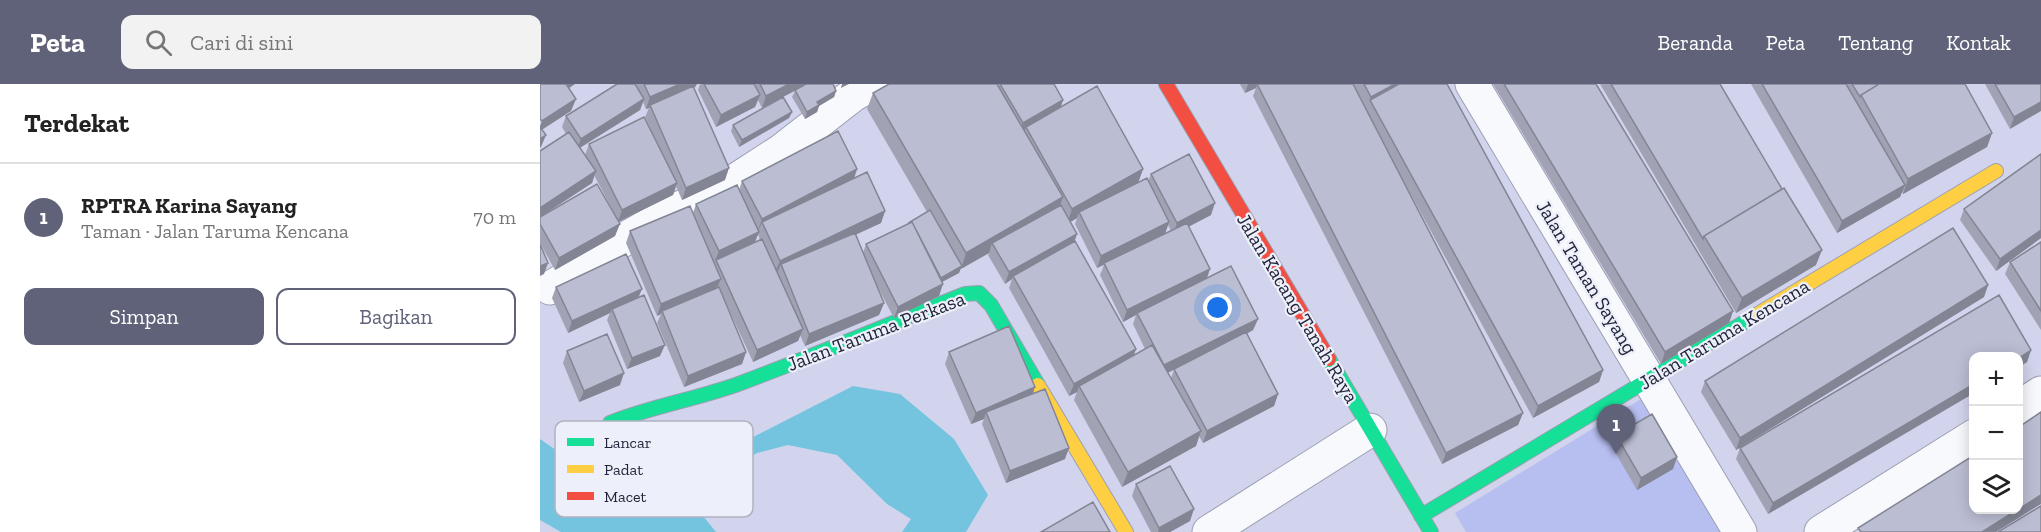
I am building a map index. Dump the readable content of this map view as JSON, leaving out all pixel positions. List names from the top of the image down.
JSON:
{
  "streets": {
    "street": [
      "Jalan Taman Sayang",
      "Jalan Kacang Tanah Raya",
      "Jalan Taruma Perkasa",
      "Jalan Taruma Kencana"
    ]
  },
  "crossings": [
    ["Jalan Taman Sayang", "Jalan Taruma Kencana"],
    ["Jalan Kacang Tanah Raya", "Jalan Taruma Kencana"]
  ],
  "legend": ["Lancar", "Padat", "Macet"],
  "page": {
    "header": "Peta",
    "search": "Cari di sini",
    "nav": [
      "Beranda",
      "Peta",
      "Tentang",
      "Kontak"
    ],
    "heading": "Terdekat",
    "list": [
      {
        "mark": "1",
        "name": "RPTRA Karina Sayang",
        "note": "Taman · Jalan Taruma Kencana",
        "value": "70 m"
      }
    ],
    "buttons": ["Simpan", "Bagikan"],
    "map_buttons": ["+", "−"],
    "pins": "1"
  }
}
